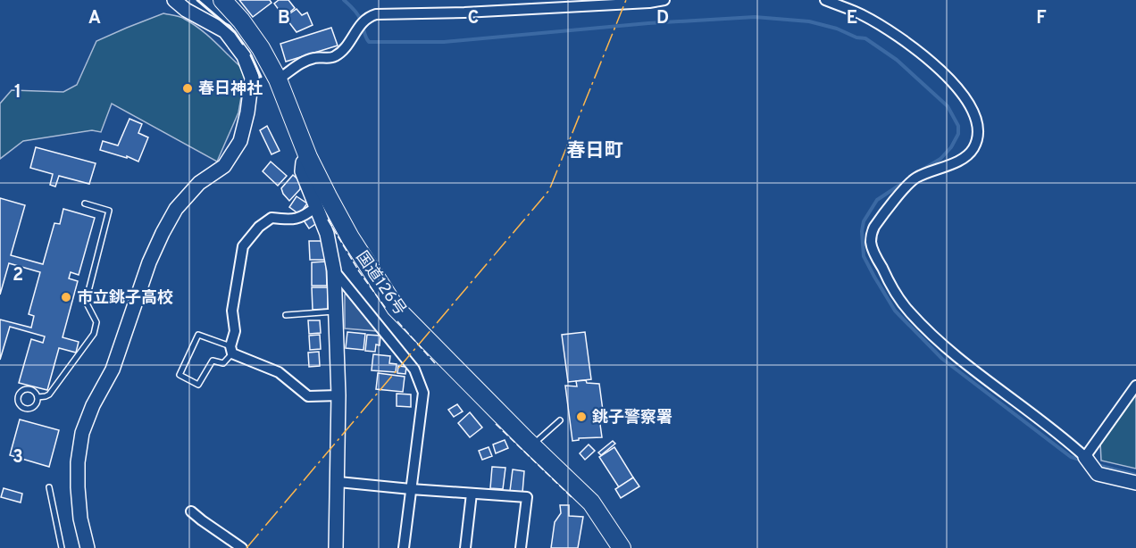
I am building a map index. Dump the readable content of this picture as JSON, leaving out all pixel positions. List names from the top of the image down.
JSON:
{
  "streets": {
    "highway": ["国道126号"]
  },
  "districts": ["春日町"],
  "places": ["春日神社", "市立銚子高校", "銚子警察署"],
  "grid": {
    "columns": [
      "A",
      "B",
      "C",
      "D",
      "E",
      "F"
    ],
    "rows": ["1", "2", "3"]
  }
}
